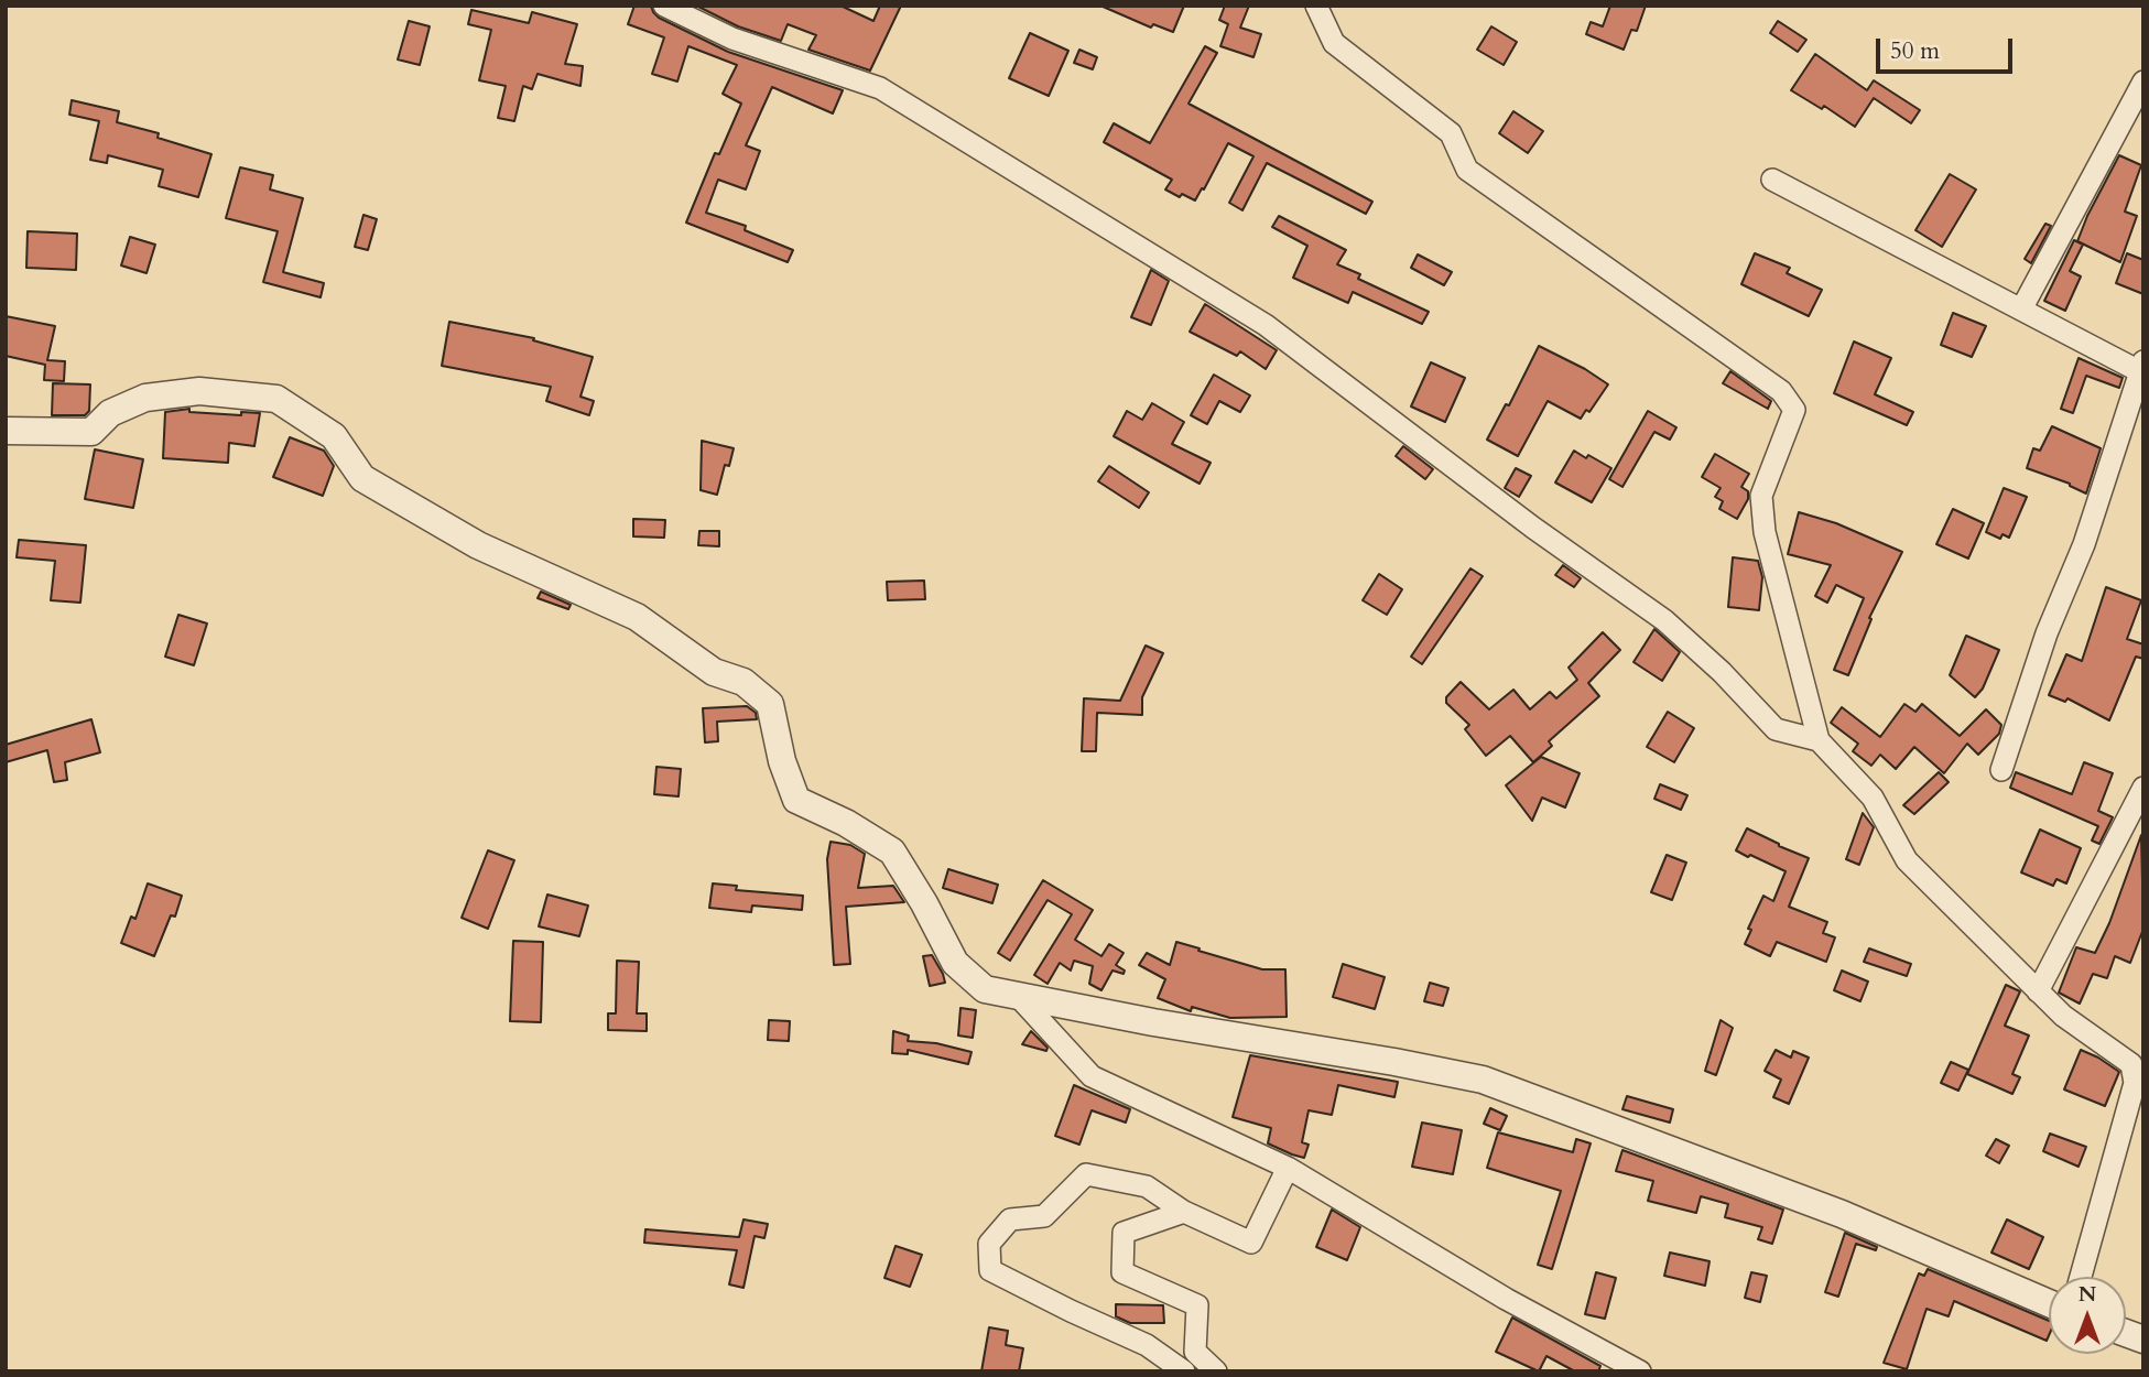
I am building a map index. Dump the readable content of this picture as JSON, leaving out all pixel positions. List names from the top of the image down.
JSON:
{
  "scale_bar": "50 m",
  "north": "top"
}
